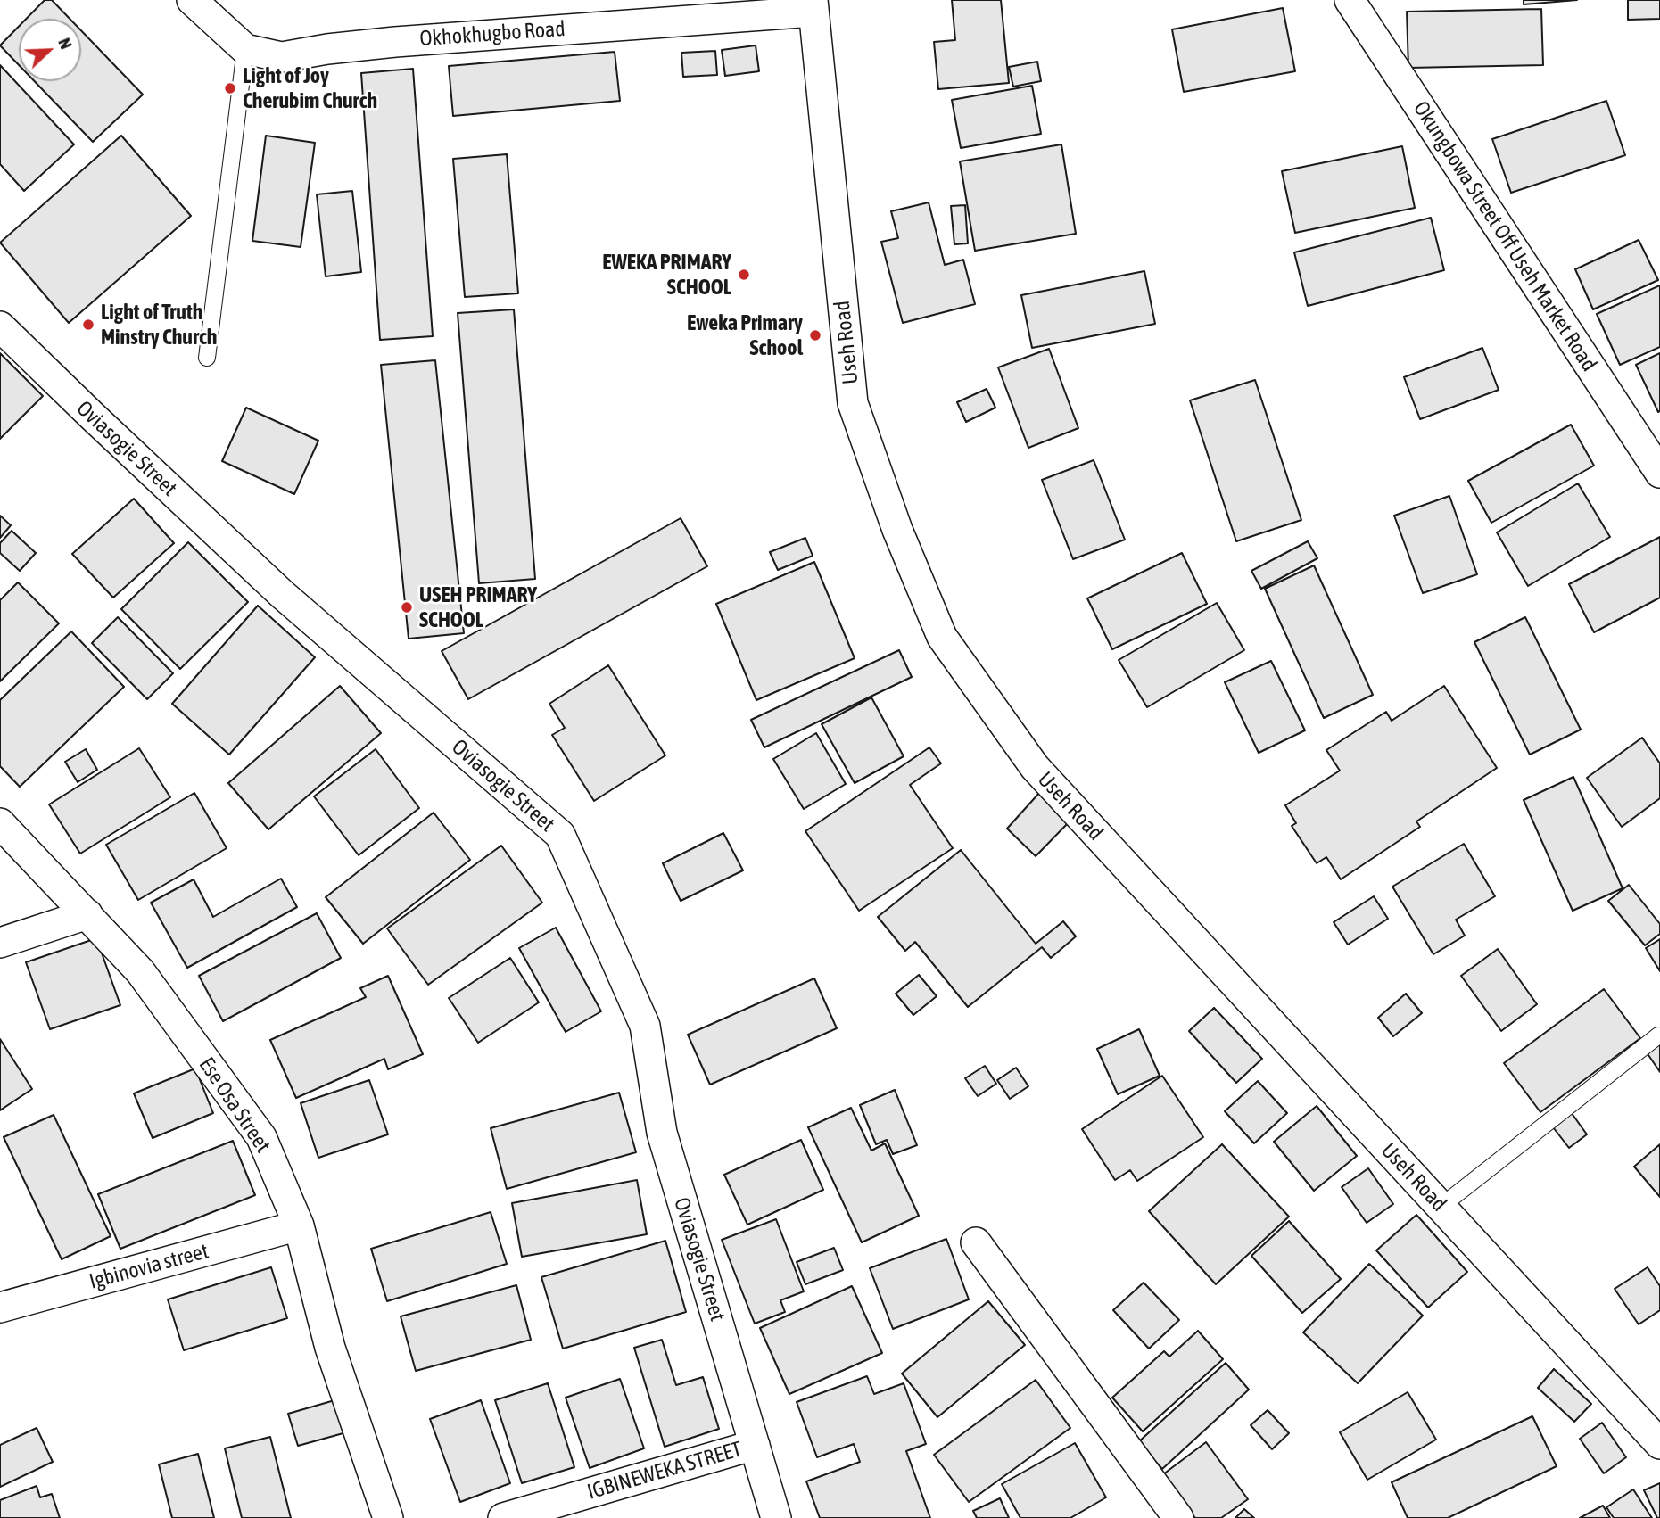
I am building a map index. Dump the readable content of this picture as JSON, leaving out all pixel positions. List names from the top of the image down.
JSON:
{
  "streets": {
    "street": [
      "Okhokhugbo Road",
      "Okungbowa Street Off Useh Market Road",
      "Useh Road",
      "Oviasogie Street",
      "Ese Osa Street",
      "Igbinovia street",
      "IGBINEWEKA STREET"
    ]
  },
  "crossings": [
    ["Okhokhugbo Road", "Useh Road"],
    ["Oviasogie Street", "IGBINEWEKA STREET"],
    ["Ese Osa Street", "Igbinovia street"]
  ],
  "places": [
    "Light of Joy Cherubim Church",
    "EWEKA PRIMARY SCHOOL",
    "Light of Truth Minstry Church",
    "Eweka Primary School",
    "USEH PRIMARY SCHOOL"
  ],
  "north": "top right"
}
